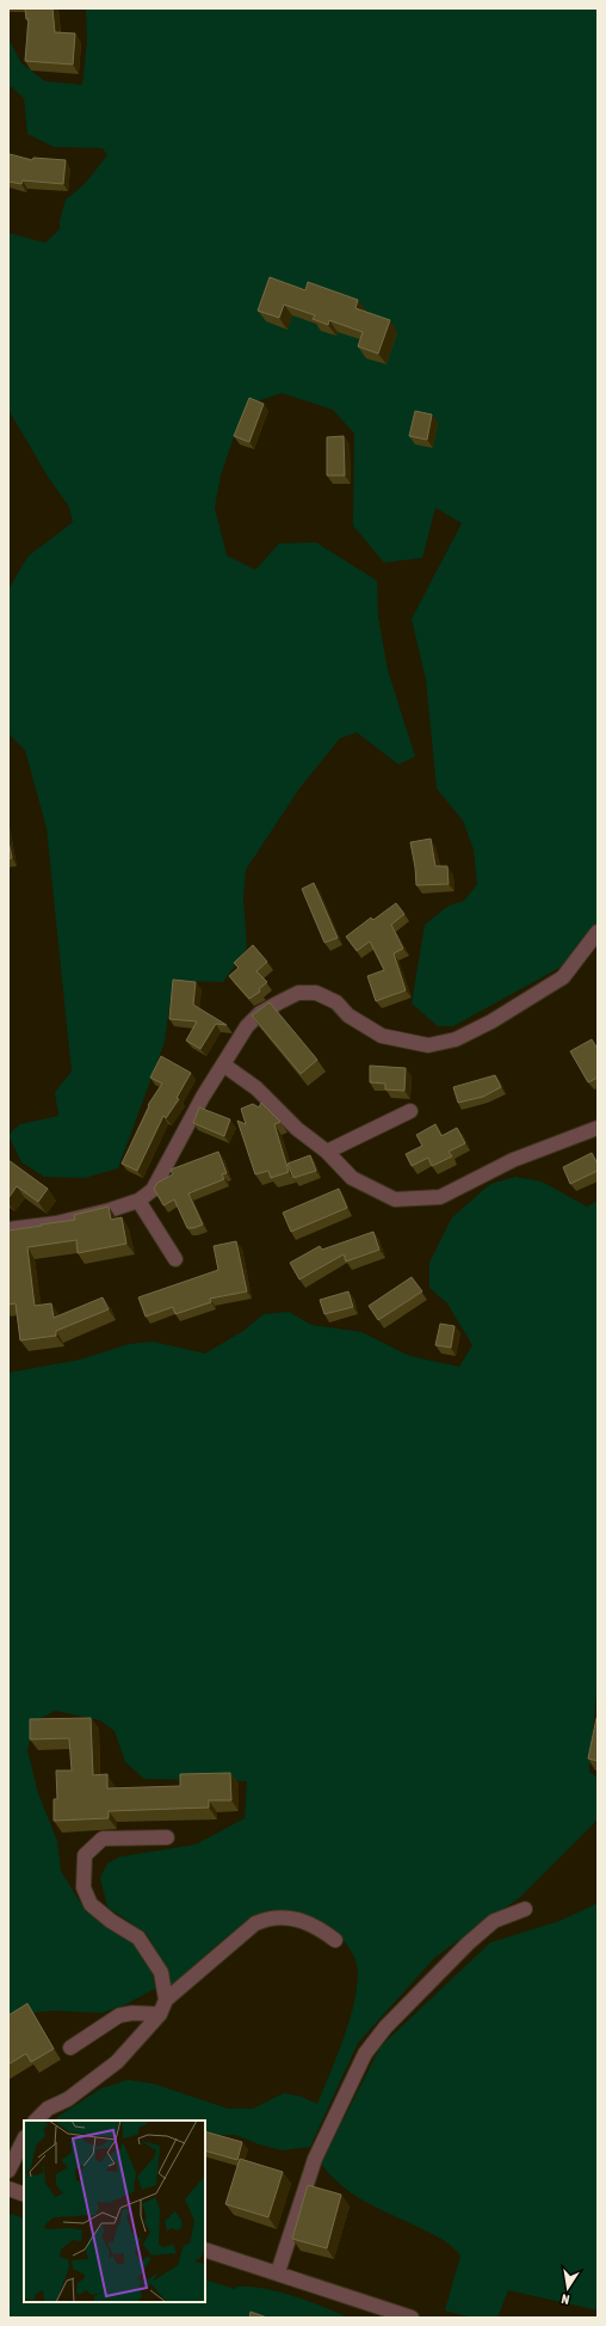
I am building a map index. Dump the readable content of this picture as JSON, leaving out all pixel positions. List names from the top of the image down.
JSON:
{
  "north": "bottom"
}
